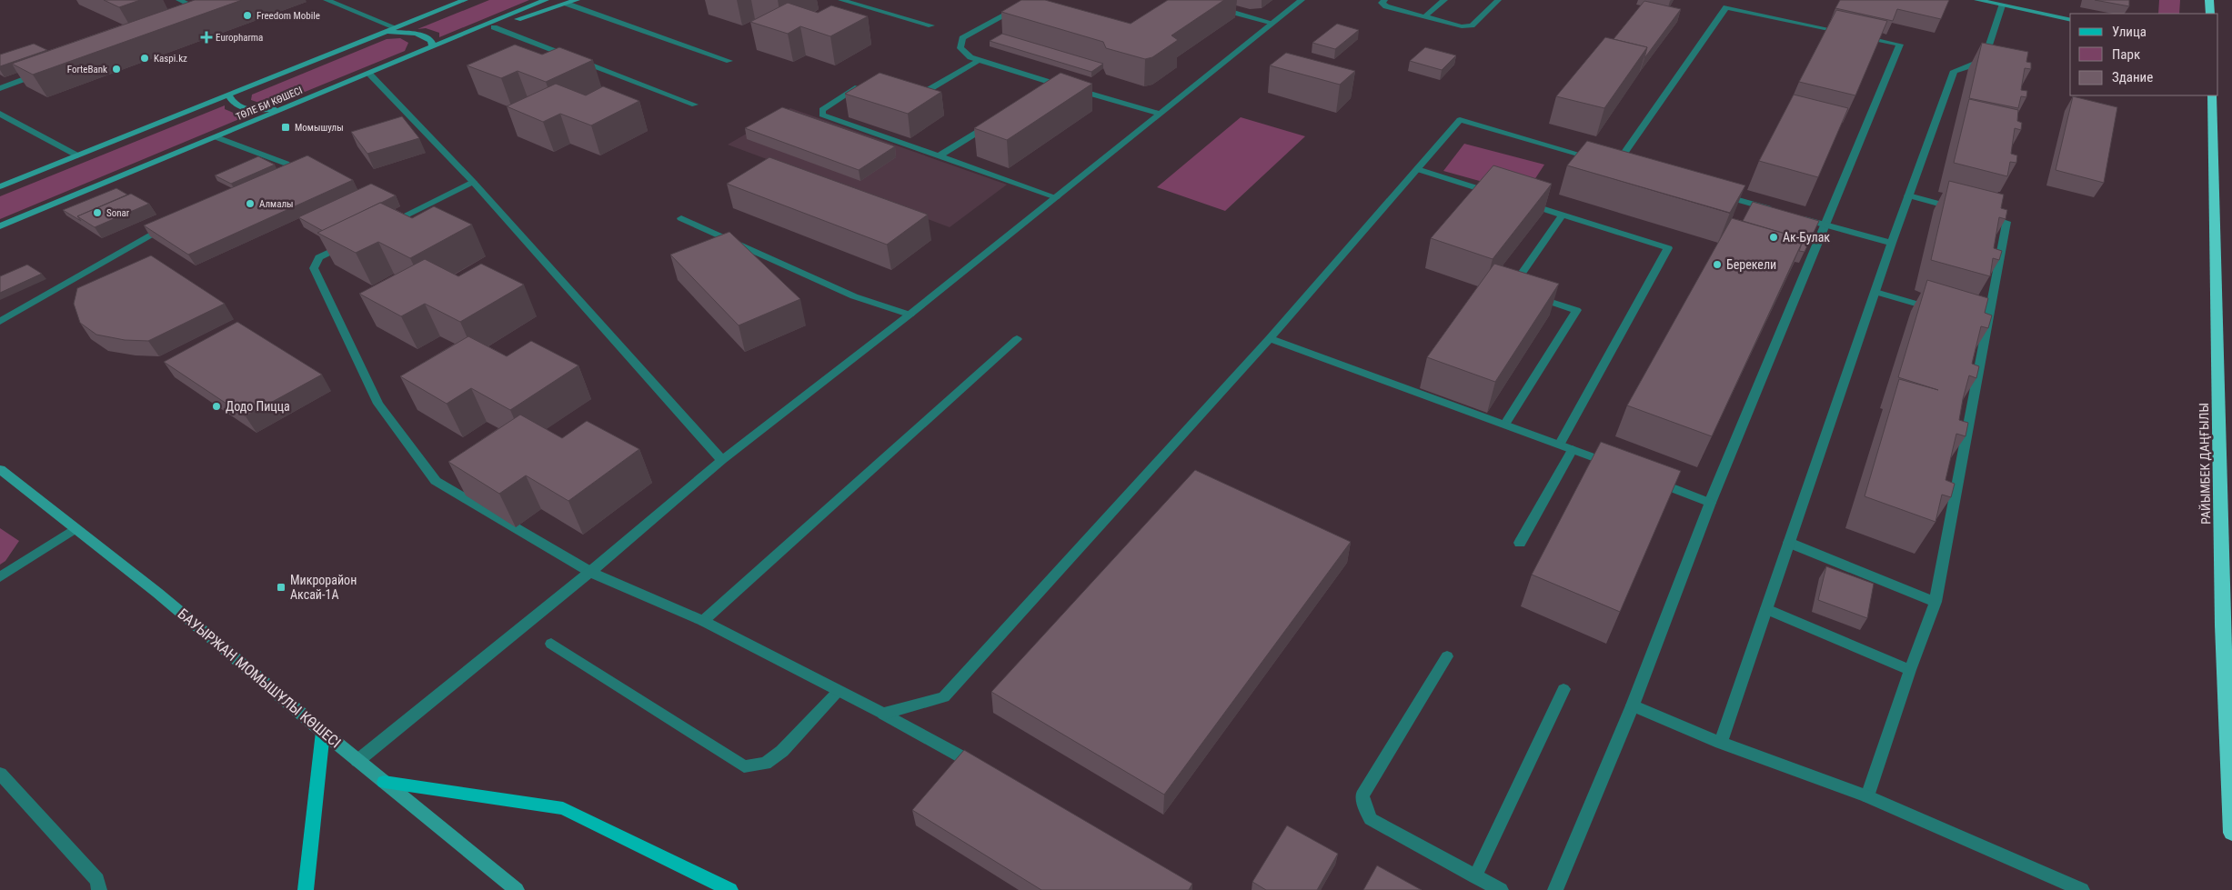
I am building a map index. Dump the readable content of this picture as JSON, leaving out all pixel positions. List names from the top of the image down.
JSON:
{
  "streets": {
    "highway": ["РАЙЫМБЕК ДАҢҒЫЛЫ"],
    "main road": ["ТӨЛЕ БИ КӨШЕСІ", "БАУЫРЖАН МОМЫШҰЛЫ КӨШЕСІ"]
  },
  "places": {
    "other": [
      "Freedom Mobile",
      "Kaspi.kz",
      "ForteBank",
      "Алмалы",
      "Sonar",
      "Ак-Булак",
      "Берекели",
      "Додо Пицца"
    ],
    "health": ["Europharma"],
    "transit": ["Момышулы", "Микрорайон Аксай-1А"]
  },
  "legend": ["Улица", "Парк", "Здание"]
}
